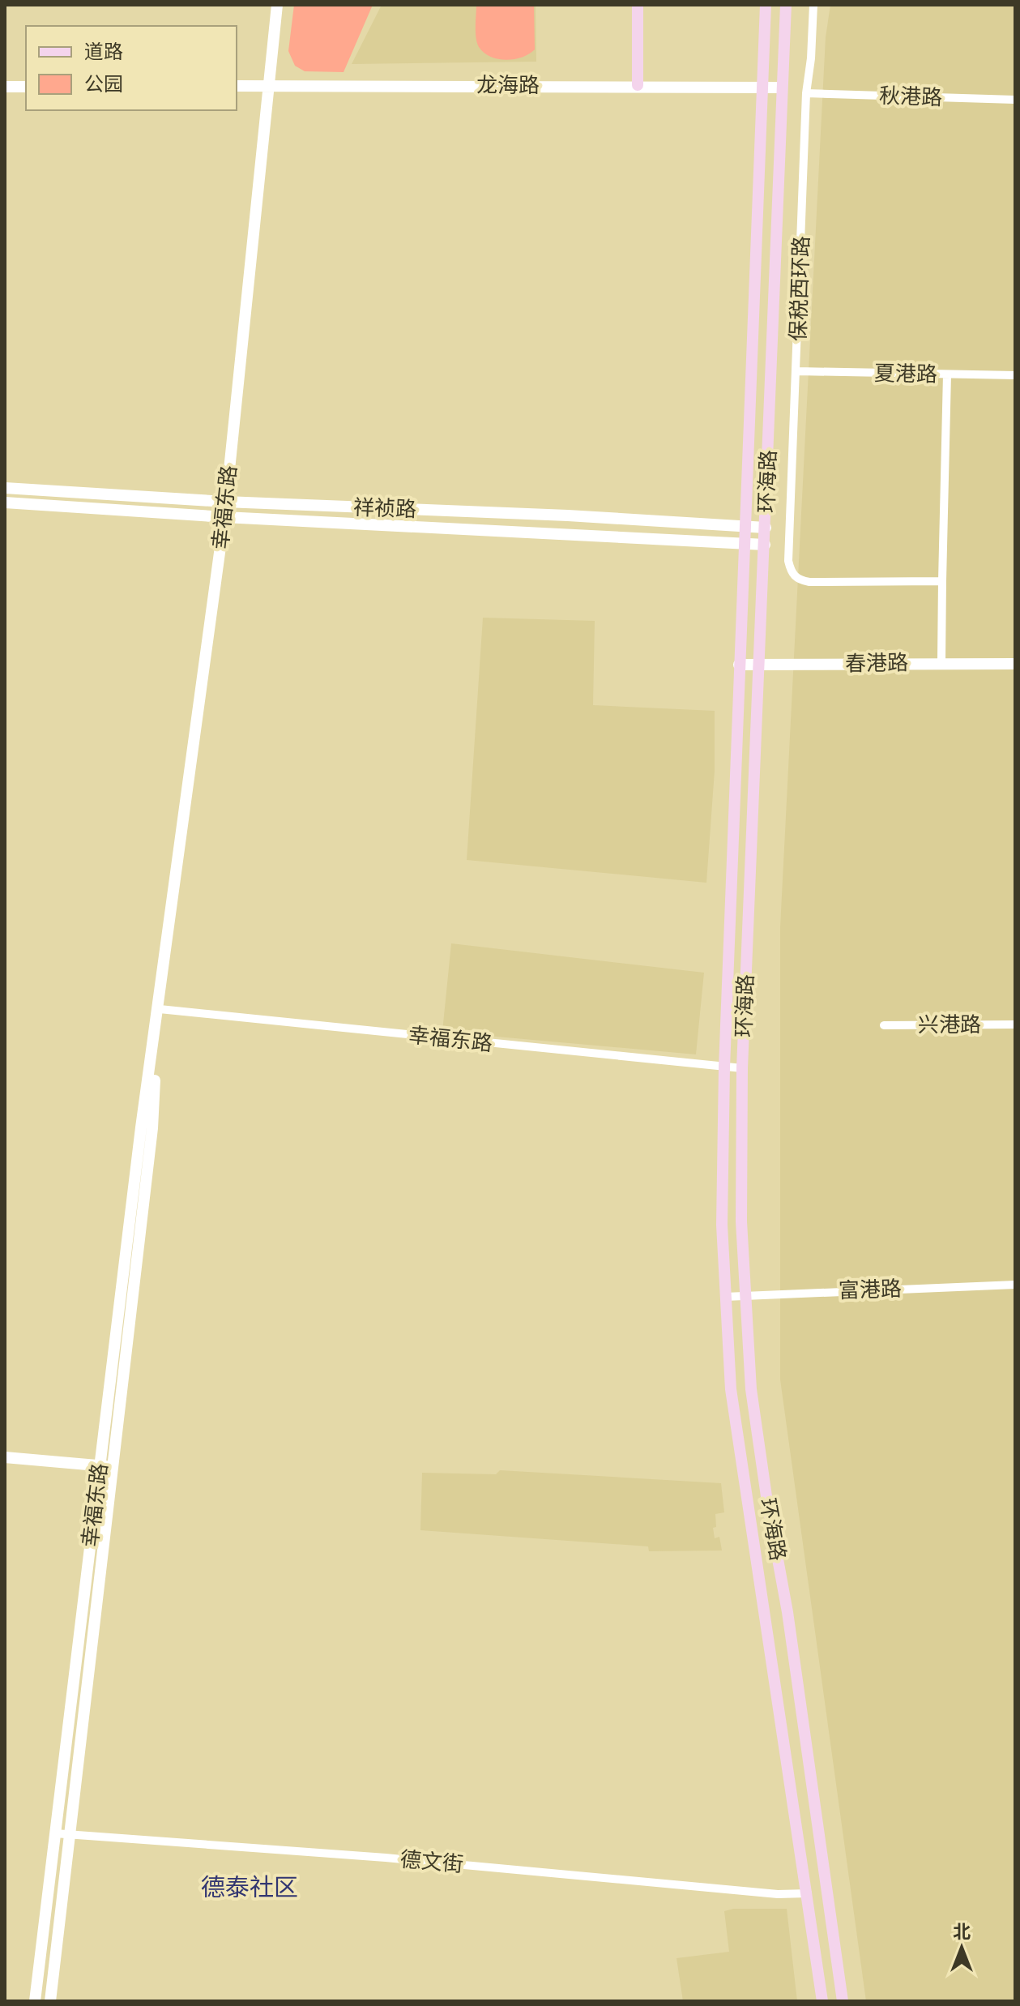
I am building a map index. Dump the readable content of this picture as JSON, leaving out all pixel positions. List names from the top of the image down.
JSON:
{
  "streets": {
    "main road": ["环海路"],
    "street": [
      "龙海路",
      "秋港路",
      "保税西环路",
      "夏港路",
      "幸福东路",
      "祥祯路",
      "春港路",
      "兴港路",
      "富港路",
      "德文街"
    ]
  },
  "crossings": [
    ["龙海路", "环海路"],
    ["龙海路", "幸福东路"],
    ["秋港路", "保税西环路"],
    ["保税西环路", "夏港路"],
    ["环海路", "幸福东路"],
    ["环海路", "祥祯路"],
    ["环海路", "春港路"],
    ["环海路", "富港路"],
    ["环海路", "德文街"],
    ["幸福东路", "祥祯路"],
    ["幸福东路", "德文街"]
  ],
  "districts": ["德泰社区"],
  "legend": ["道路", "公园"],
  "north": "top"
}
